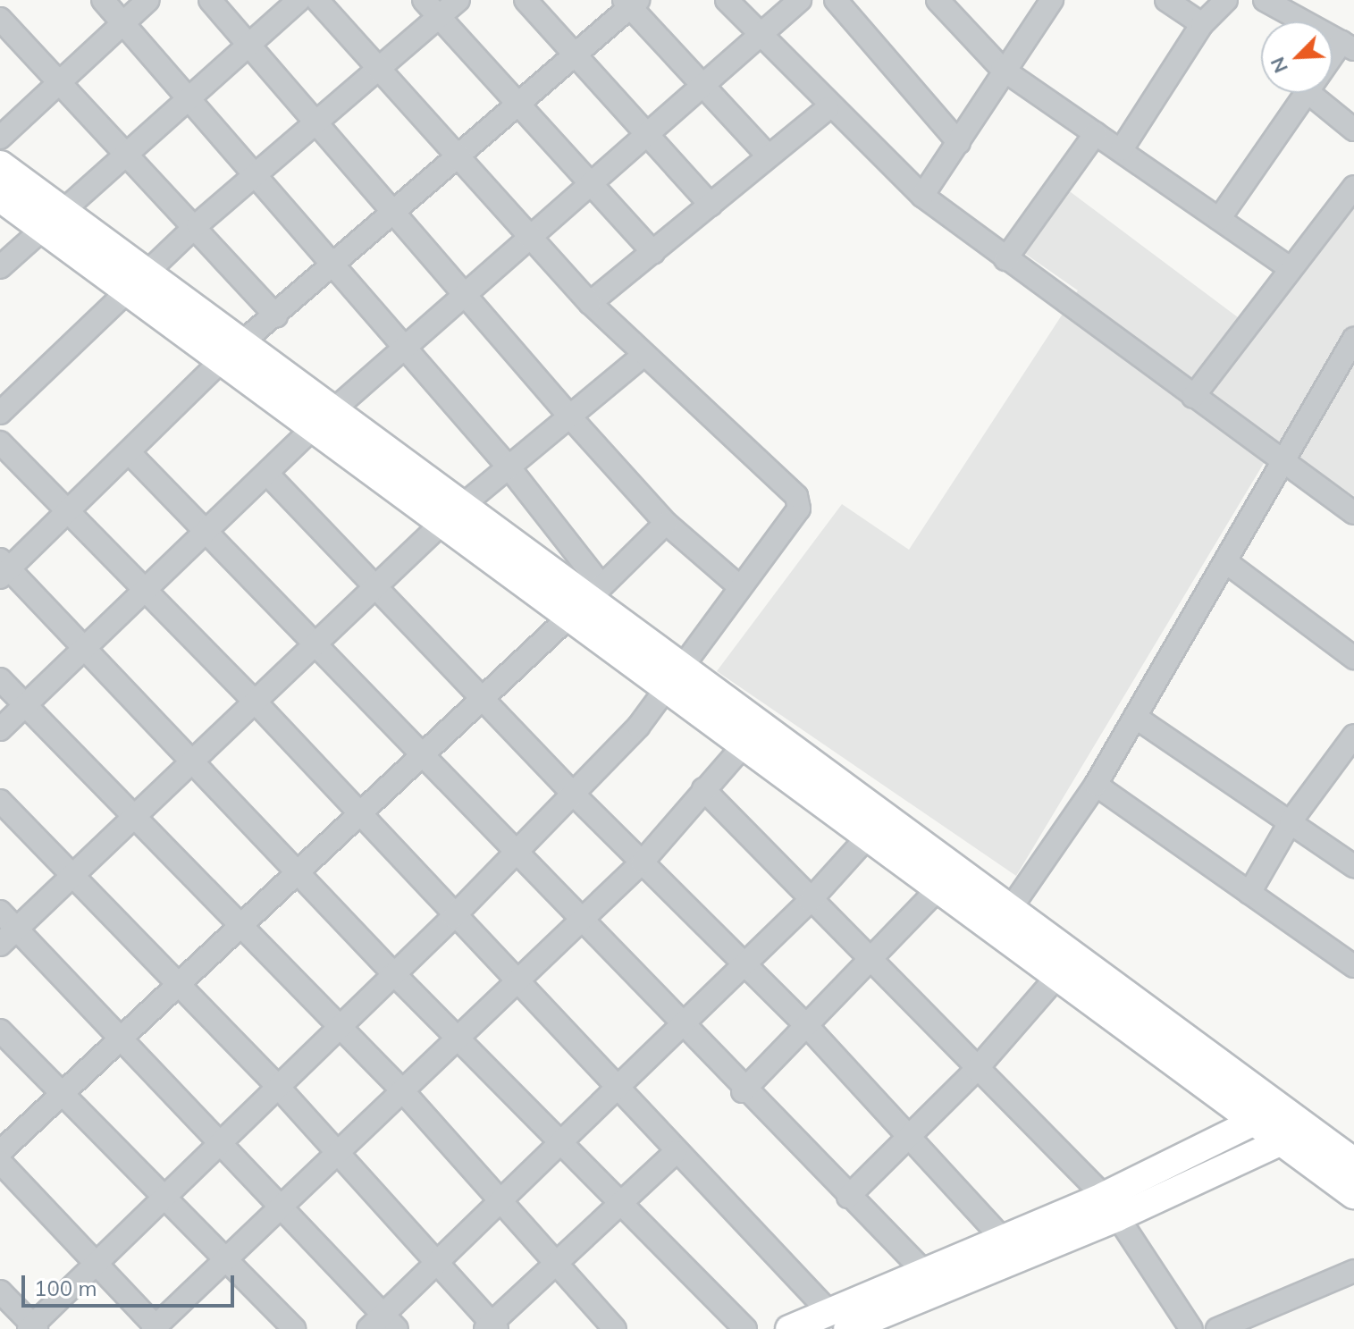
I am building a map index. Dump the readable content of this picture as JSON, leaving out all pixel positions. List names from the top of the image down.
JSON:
{
  "scale_bar": "100 m",
  "north": "bottom left"
}
